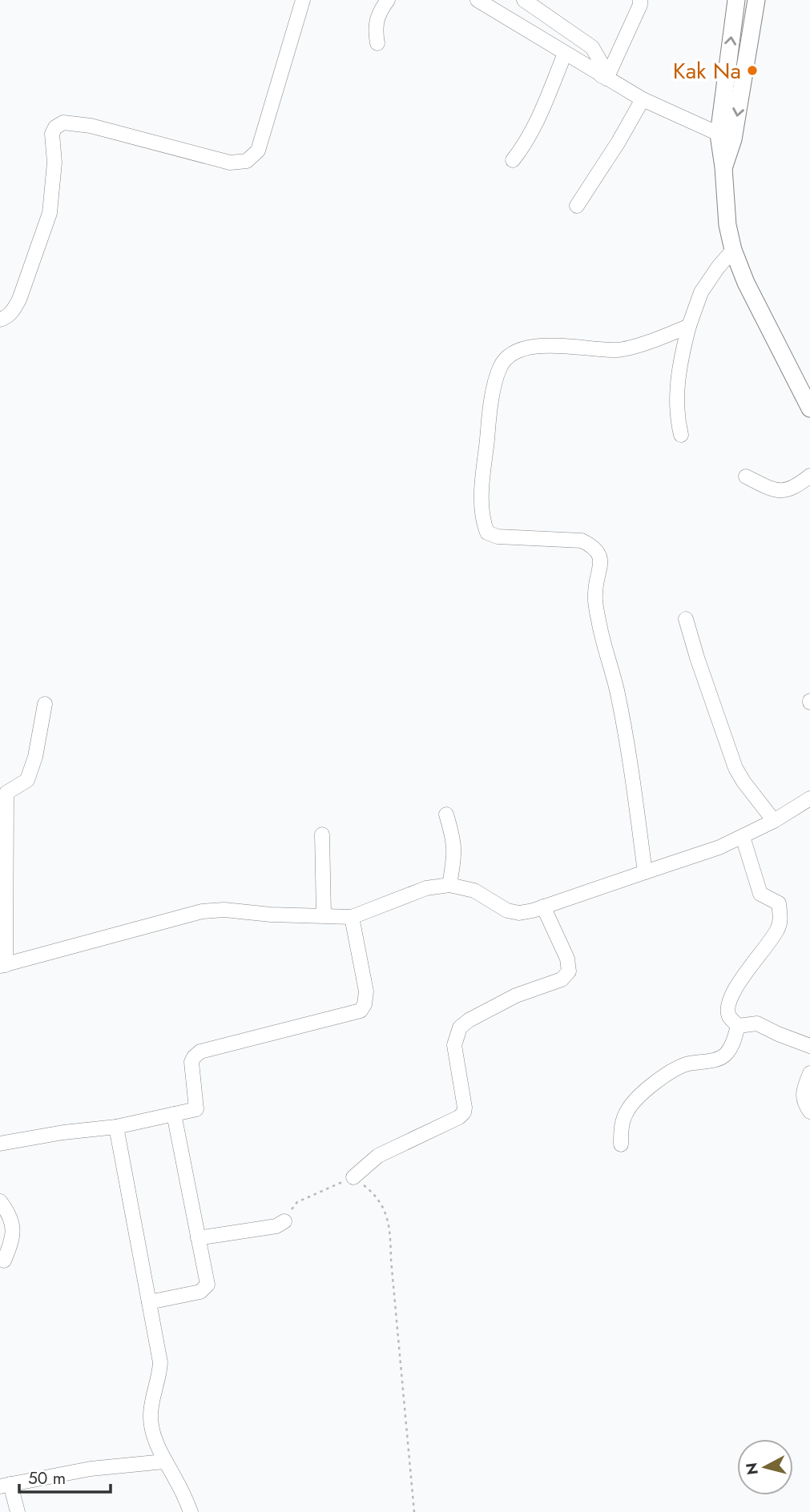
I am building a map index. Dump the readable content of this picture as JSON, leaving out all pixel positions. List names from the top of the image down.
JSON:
{
  "places": ["Kak Na"],
  "scale_bar": "50 m",
  "north": "left"
}
